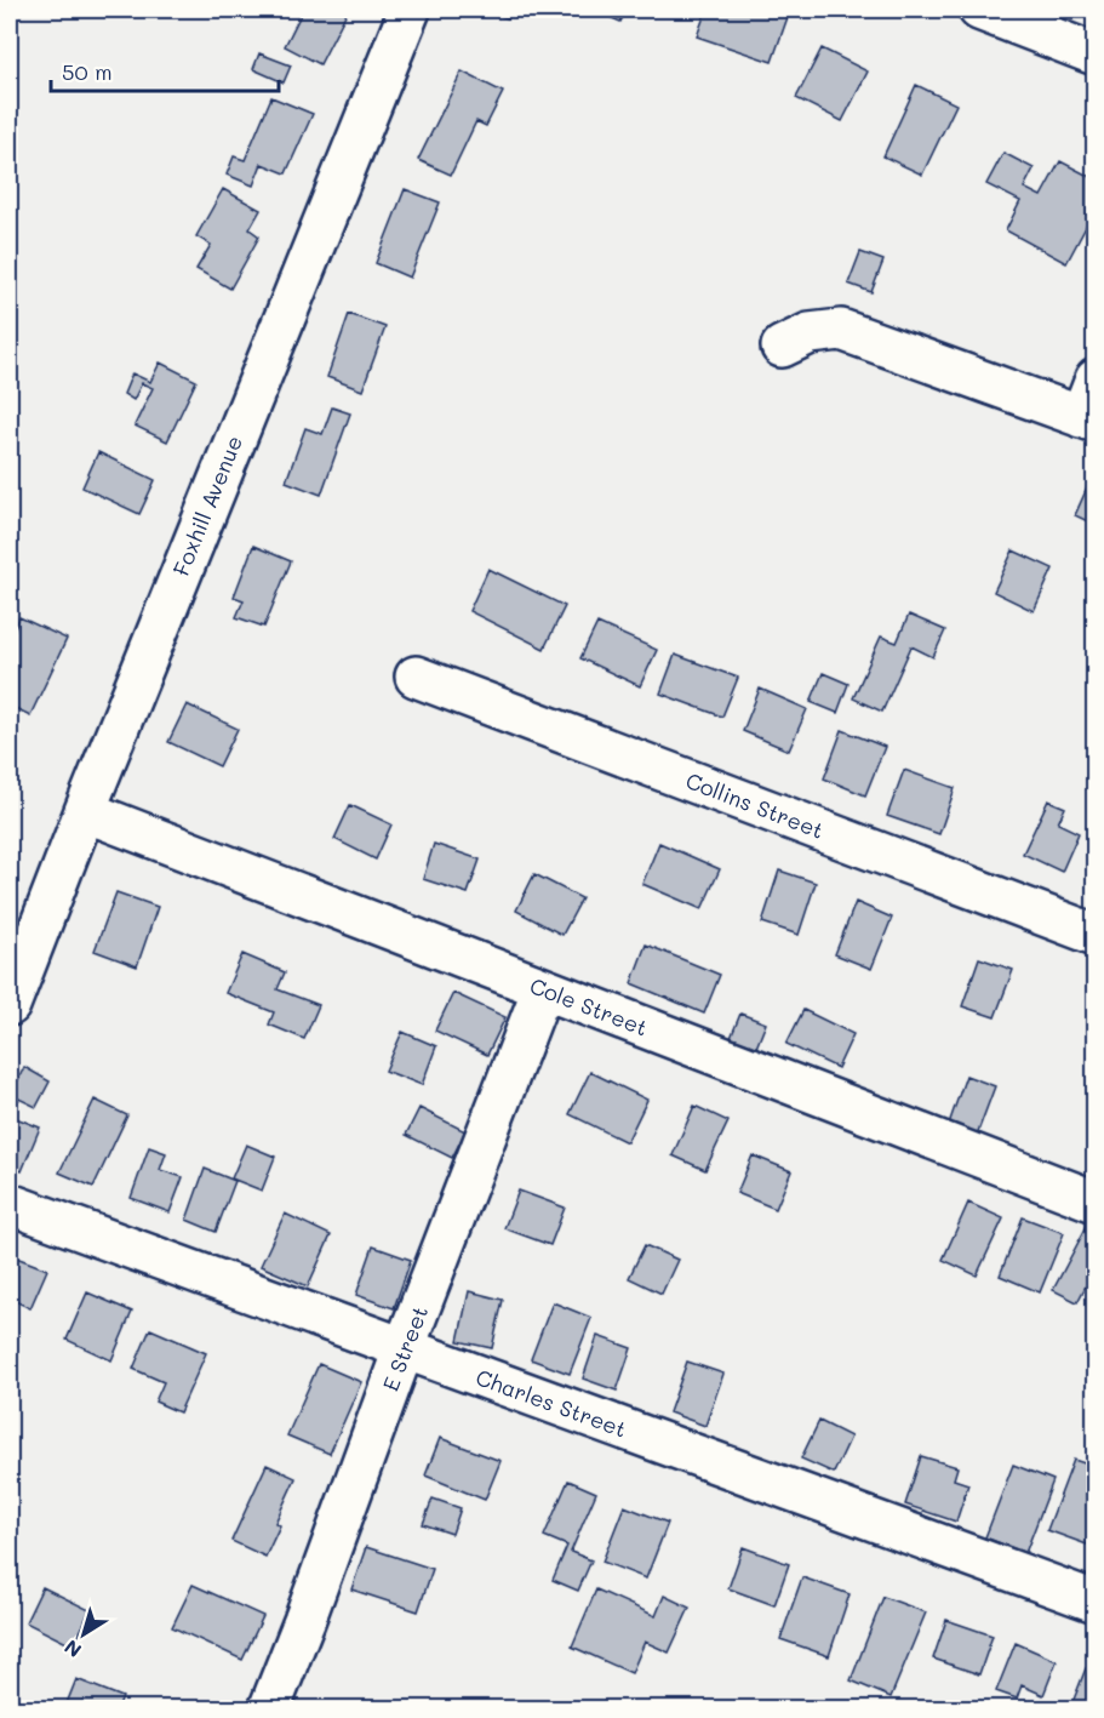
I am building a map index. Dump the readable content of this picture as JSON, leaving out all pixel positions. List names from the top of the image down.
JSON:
{
  "streets": {
    "street": [
      "Foxhill Avenue",
      "Collins Street",
      "Cole Street",
      "E Street",
      "Charles Street"
    ]
  },
  "crossings": [
    ["Foxhill Avenue", "Cole Street"],
    ["Cole Street", "E Street"],
    ["E Street", "Charles Street"]
  ],
  "scale_bar": "50 m",
  "north": "bottom left"
}
